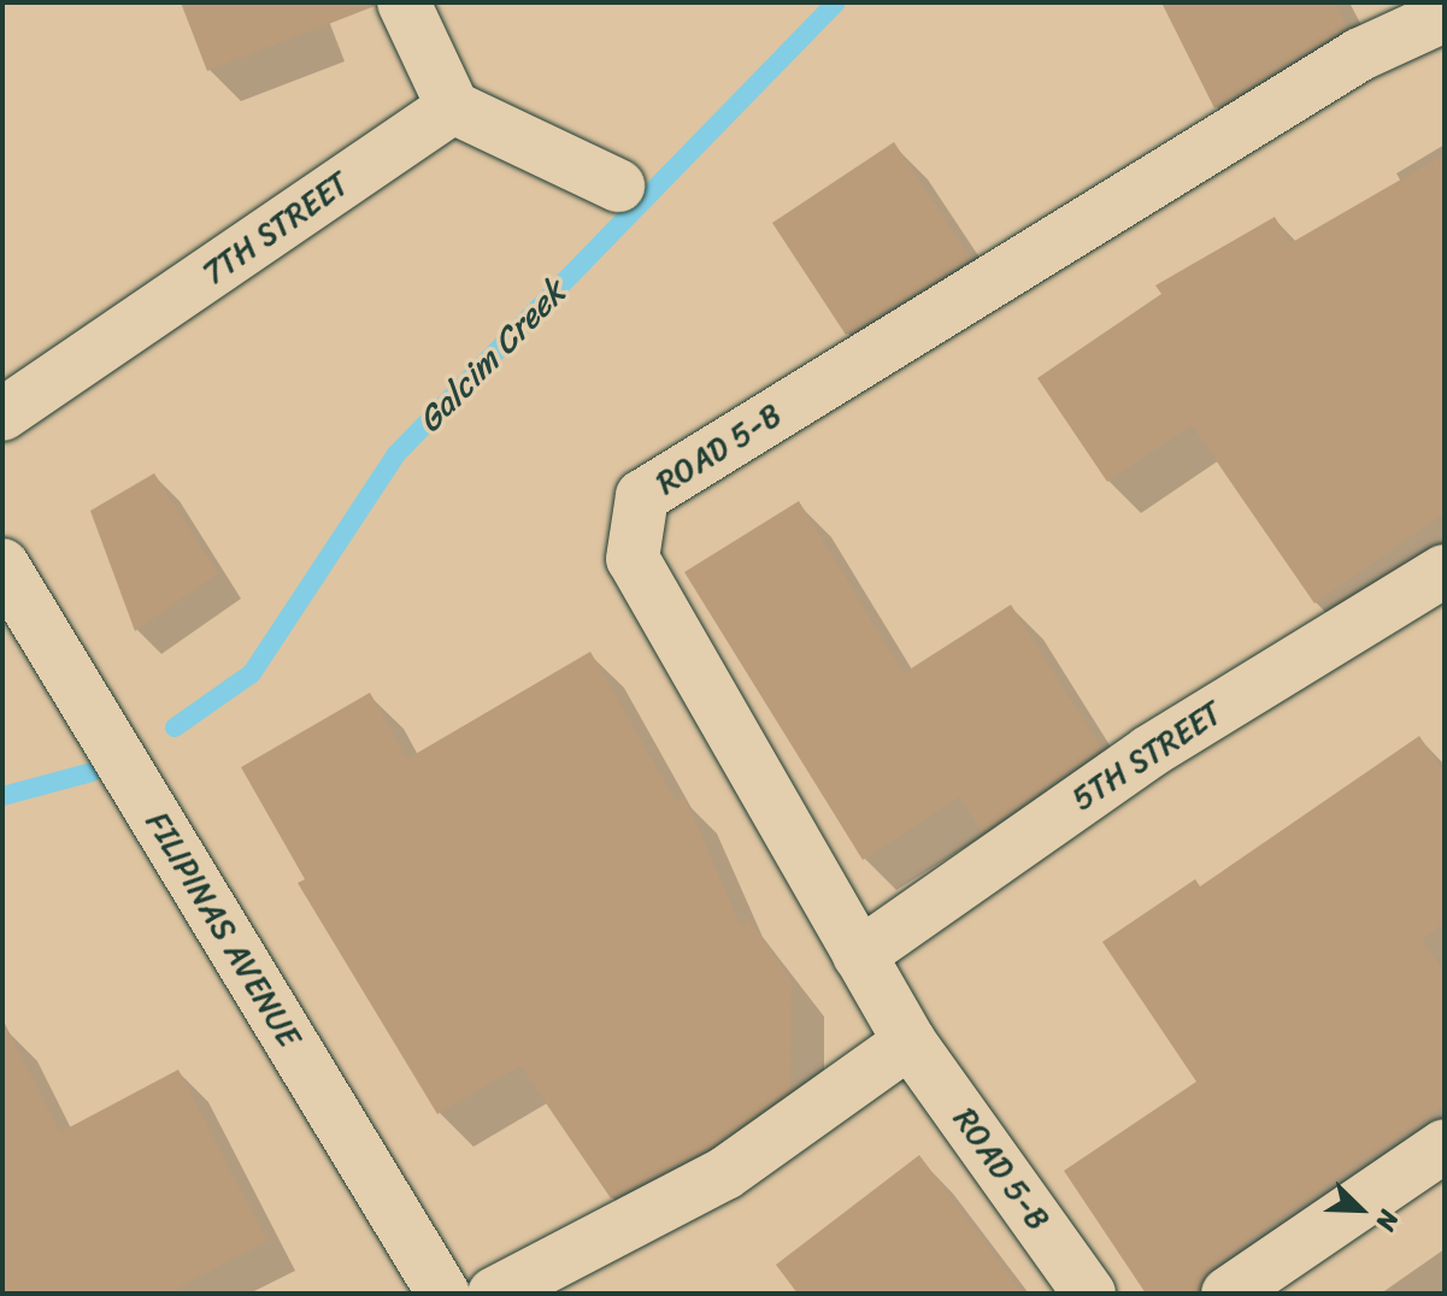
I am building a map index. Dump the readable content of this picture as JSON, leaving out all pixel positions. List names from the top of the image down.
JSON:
{
  "streets": {
    "street": [
      "7TH STREET",
      "ROAD 5-B",
      "5TH STREET",
      "FILIPINAS AVENUE"
    ]
  },
  "crossings": [
    ["ROAD 5-B", "5TH STREET"]
  ],
  "water": ["Galcim Creek"],
  "north": "bottom right"
}
